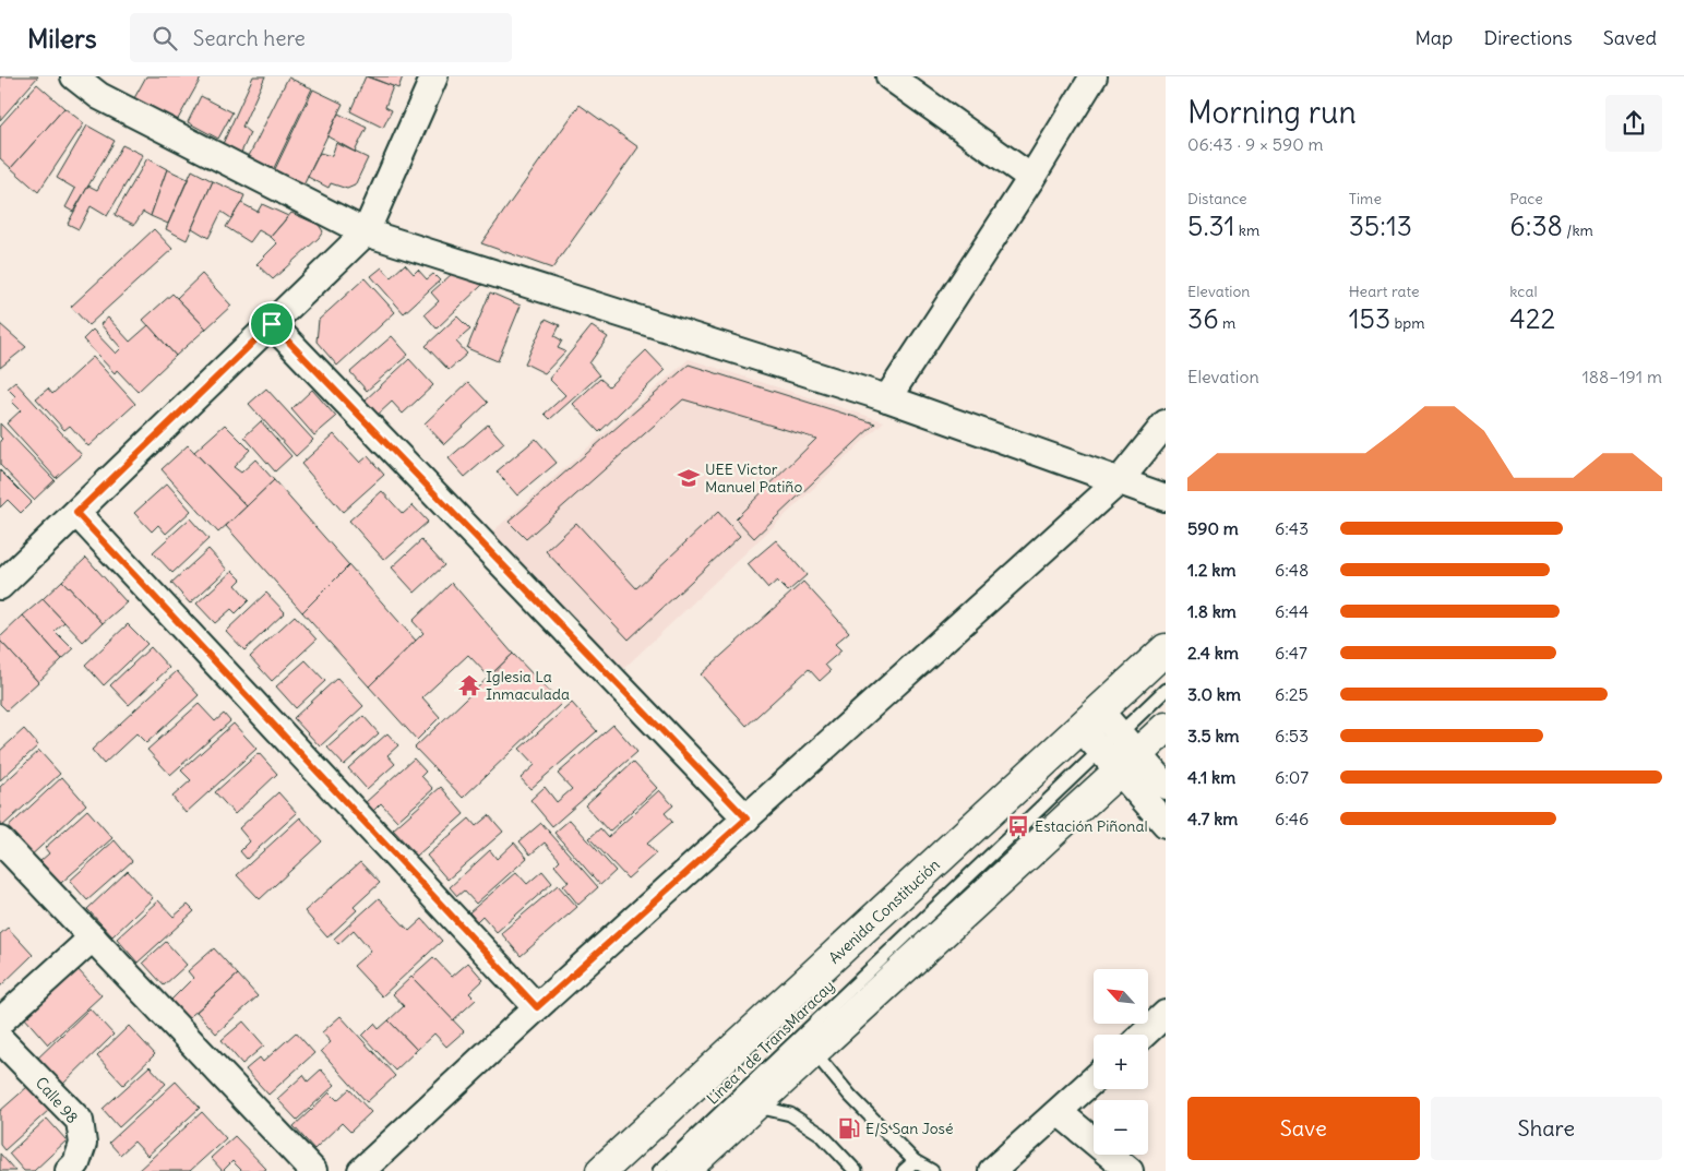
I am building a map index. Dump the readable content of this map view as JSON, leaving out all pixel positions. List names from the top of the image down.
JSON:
{
  "streets": {
    "street": ["Avenida Constitución", "Calle 98"],
    "lane": ["Línea 1 de TransMaracay"]
  },
  "places": {
    "school or university": ["UEE Victor Manuel Patiño"],
    "temple": ["Iglesia La Inmaculada"],
    "bus stop": ["Estación Piñonal"],
    "fuel station": ["E/S San José"]
  },
  "north": "top left",
  "page": {
    "header": "Milers",
    "search": "Search here",
    "nav": ["Map", "Directions", "Saved"],
    "heading": ["Morning run", "06:43 · 9 × 590 m"],
    "stats": [
      ["Distance", "5.31 km"],
      ["Time", "35:13"],
      ["Pace", "6:38 /km"],
      ["Elevation", "36 m"],
      ["Heart rate", "153 bpm"],
      ["kcal", "422"]
    ],
    "chart": ["Elevation", "188–191 m"],
    "list": [
      {
        "name": "590 m",
        "note": "6:43"
      },
      {
        "name": "1.2 km",
        "note": "6:48"
      },
      {
        "name": "1.8 km",
        "note": "6:44"
      },
      {
        "name": "2.4 km",
        "note": "6:47"
      },
      {
        "name": "3.0 km",
        "note": "6:25"
      },
      {
        "name": "3.5 km",
        "note": "6:53"
      },
      {
        "name": "4.1 km",
        "note": "6:07"
      },
      {
        "name": "4.7 km",
        "note": "6:46"
      }
    ],
    "map_buttons": ["+", "−"],
    "buttons": ["Save", "Share"]
  }
}
